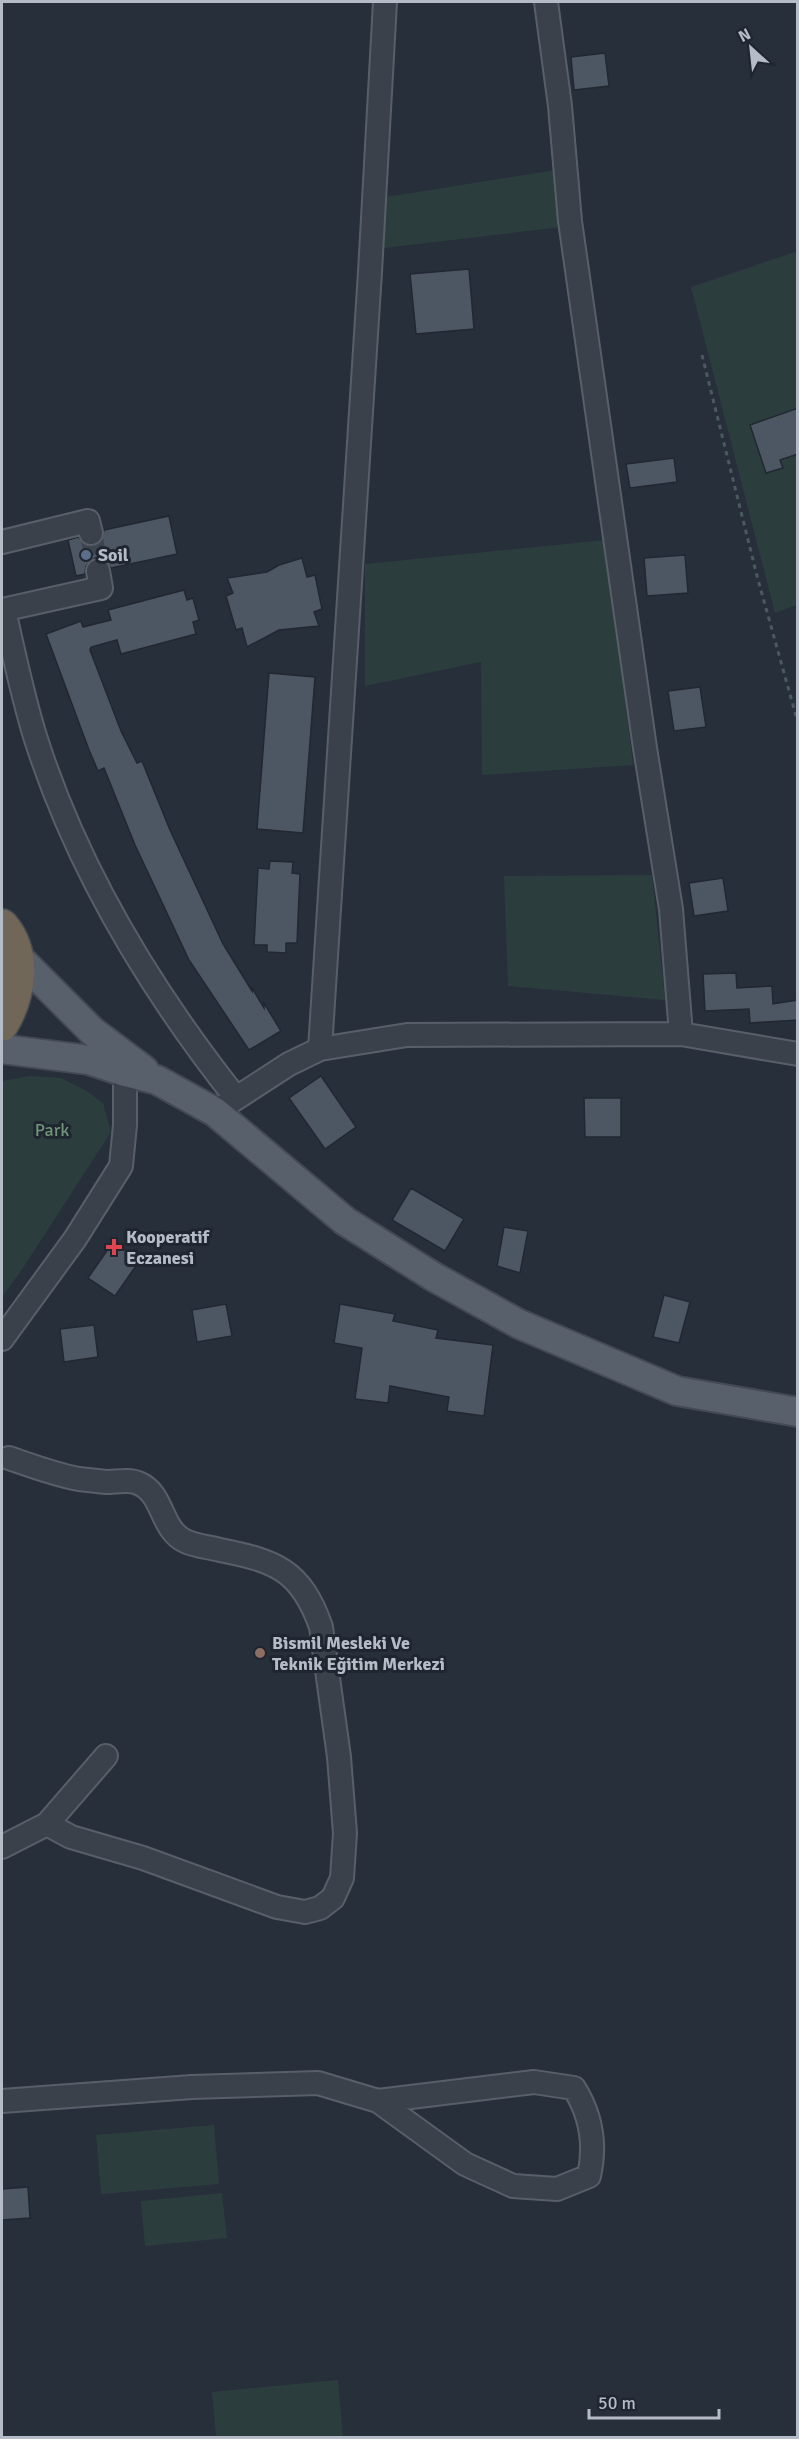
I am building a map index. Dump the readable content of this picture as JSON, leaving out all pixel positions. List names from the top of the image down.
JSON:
{
  "parks": ["Park"],
  "places": {
    "other": ["Soil", "Bismil Mesleki Ve Teknik Eğitim Merkezi"],
    "health": ["Kooperatif Eczanesi"]
  },
  "scale_bar": "50 m",
  "north": "top left"
}
